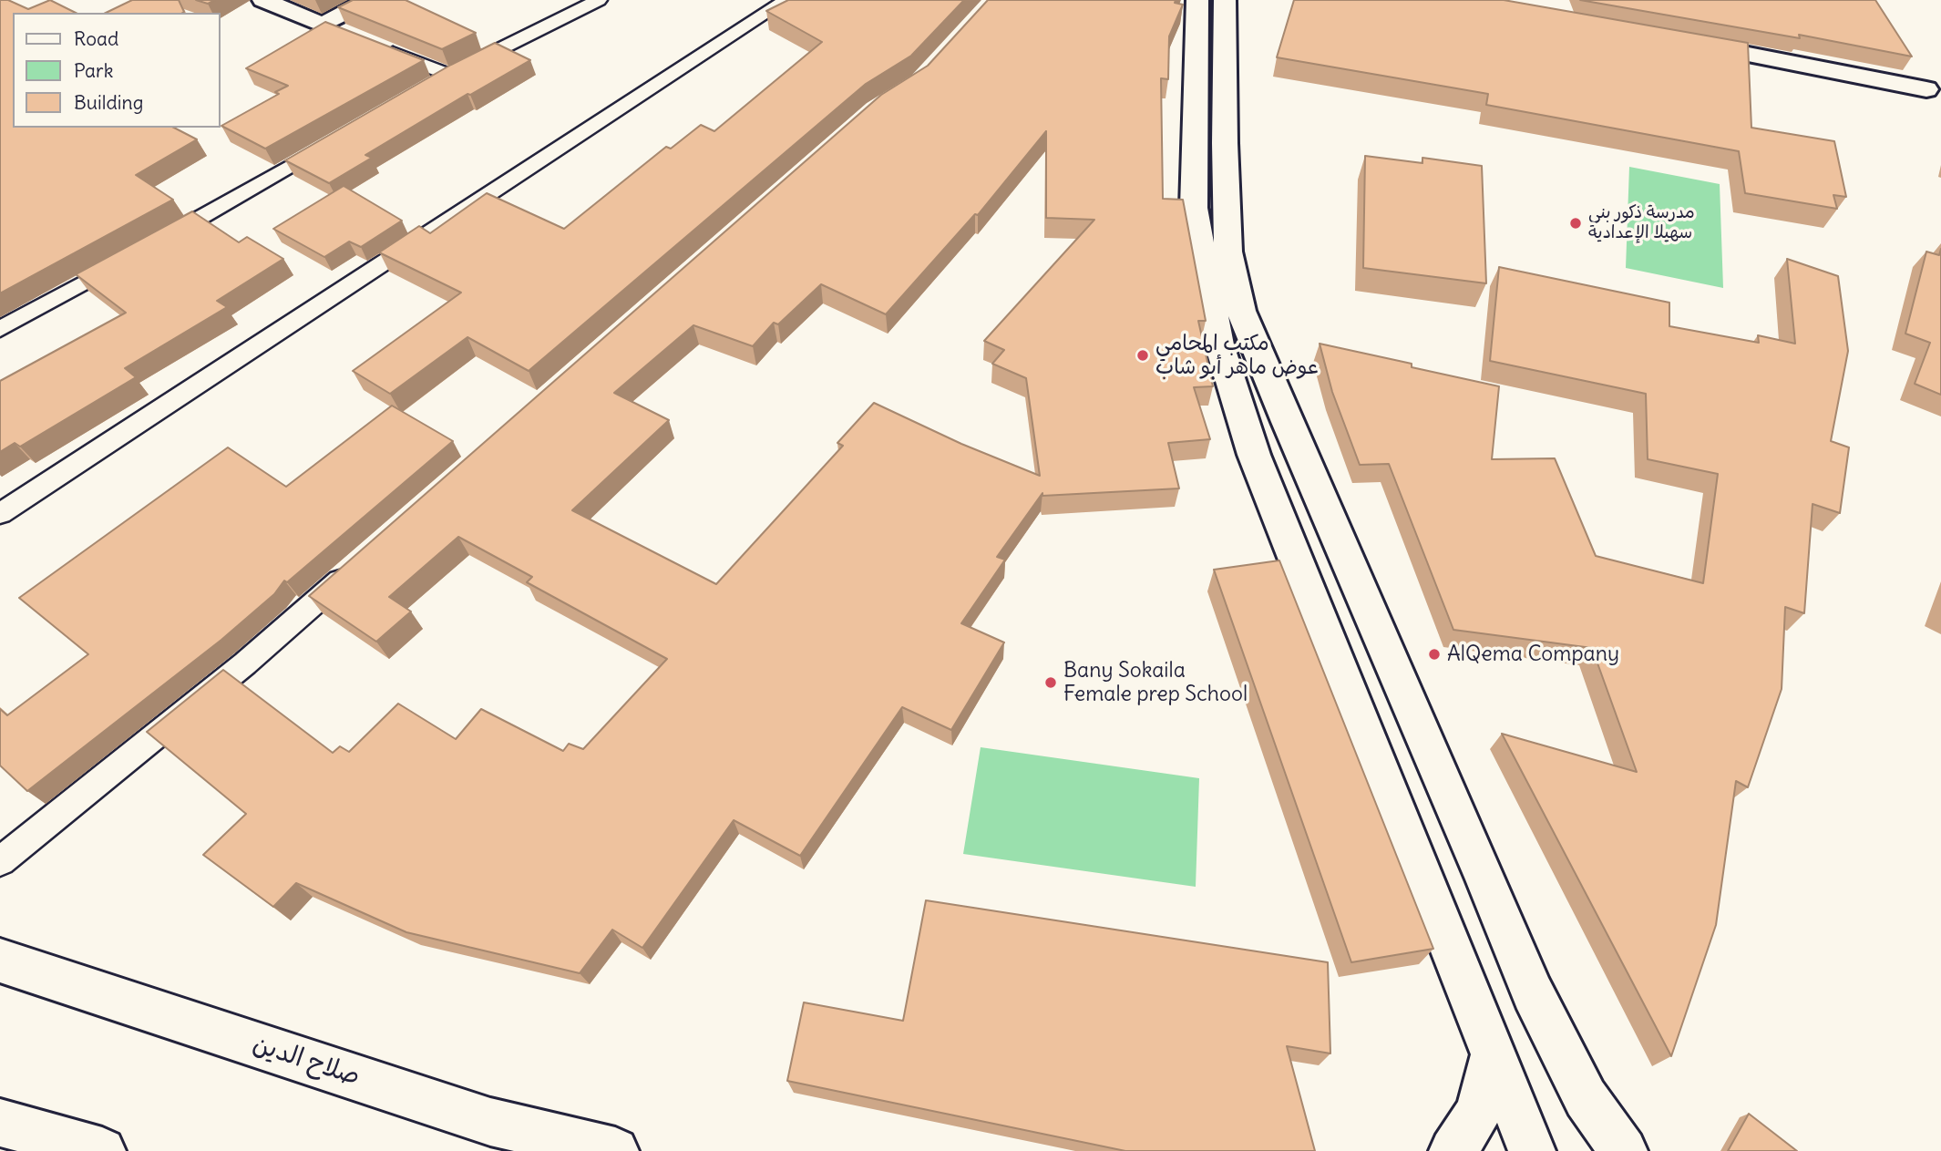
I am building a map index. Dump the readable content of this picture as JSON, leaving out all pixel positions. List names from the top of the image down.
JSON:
{
  "streets": {
    "main road": ["صلاح الدين"]
  },
  "places": [
    "مدرسة ذكور بني سهيلا الإعدادية",
    "مكتب المحامي عوض ماهر أبو شاب",
    "AlQema Company",
    "Bany Sokaila Female prep School"
  ],
  "legend": ["Road", "Park", "Building"]
}
